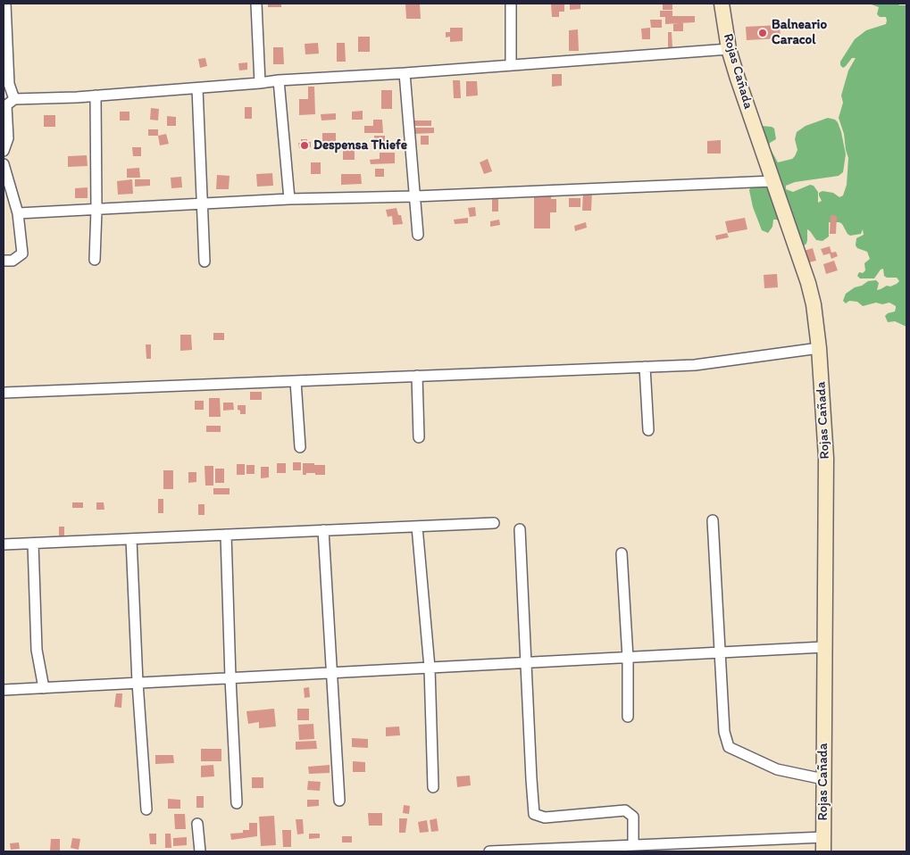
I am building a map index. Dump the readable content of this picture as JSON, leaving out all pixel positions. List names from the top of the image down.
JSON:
{
  "streets": {
    "main road": ["Rojas Cañada"]
  },
  "places": ["Balneario Caracol", "Despensa Thiefe"]
}
